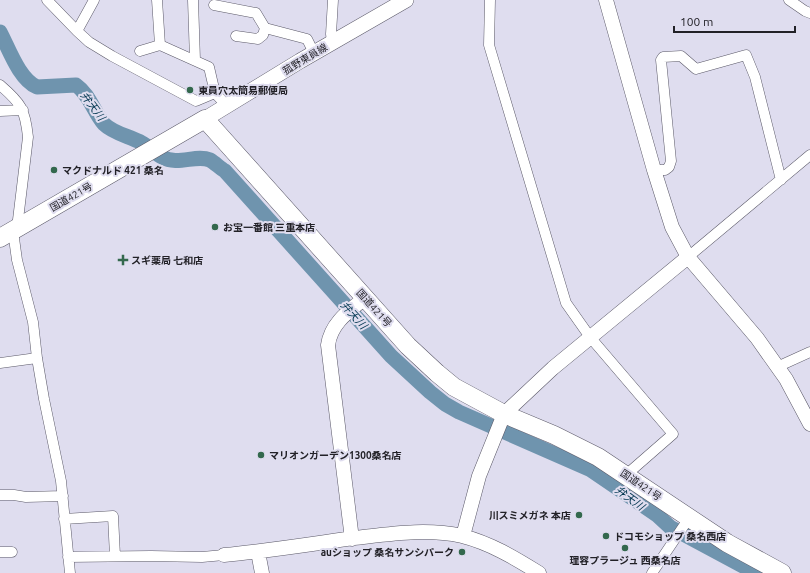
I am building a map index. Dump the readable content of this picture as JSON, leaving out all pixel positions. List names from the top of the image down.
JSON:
{
  "streets": {
    "highway": ["国道421号"],
    "main road": ["菰野東員線"]
  },
  "crossings": [
    ["菰野東員線", "国道421号"]
  ],
  "water": ["弁天川"],
  "places": {
    "other": [
      "東員穴太簡易郵便局",
      "マクドナルド 421 桑名",
      "お宝一番館 三重本店",
      "マリオンガーデン1300桑名店",
      "川スミメガネ 本店",
      "ドコモショップ 桑名西店",
      "理容プラージュ 西桑名店",
      "auショップ 桑名サンシパーク"
    ],
    "health": ["スギ薬局 七和店"]
  },
  "scale_bar": "100 m"
}
